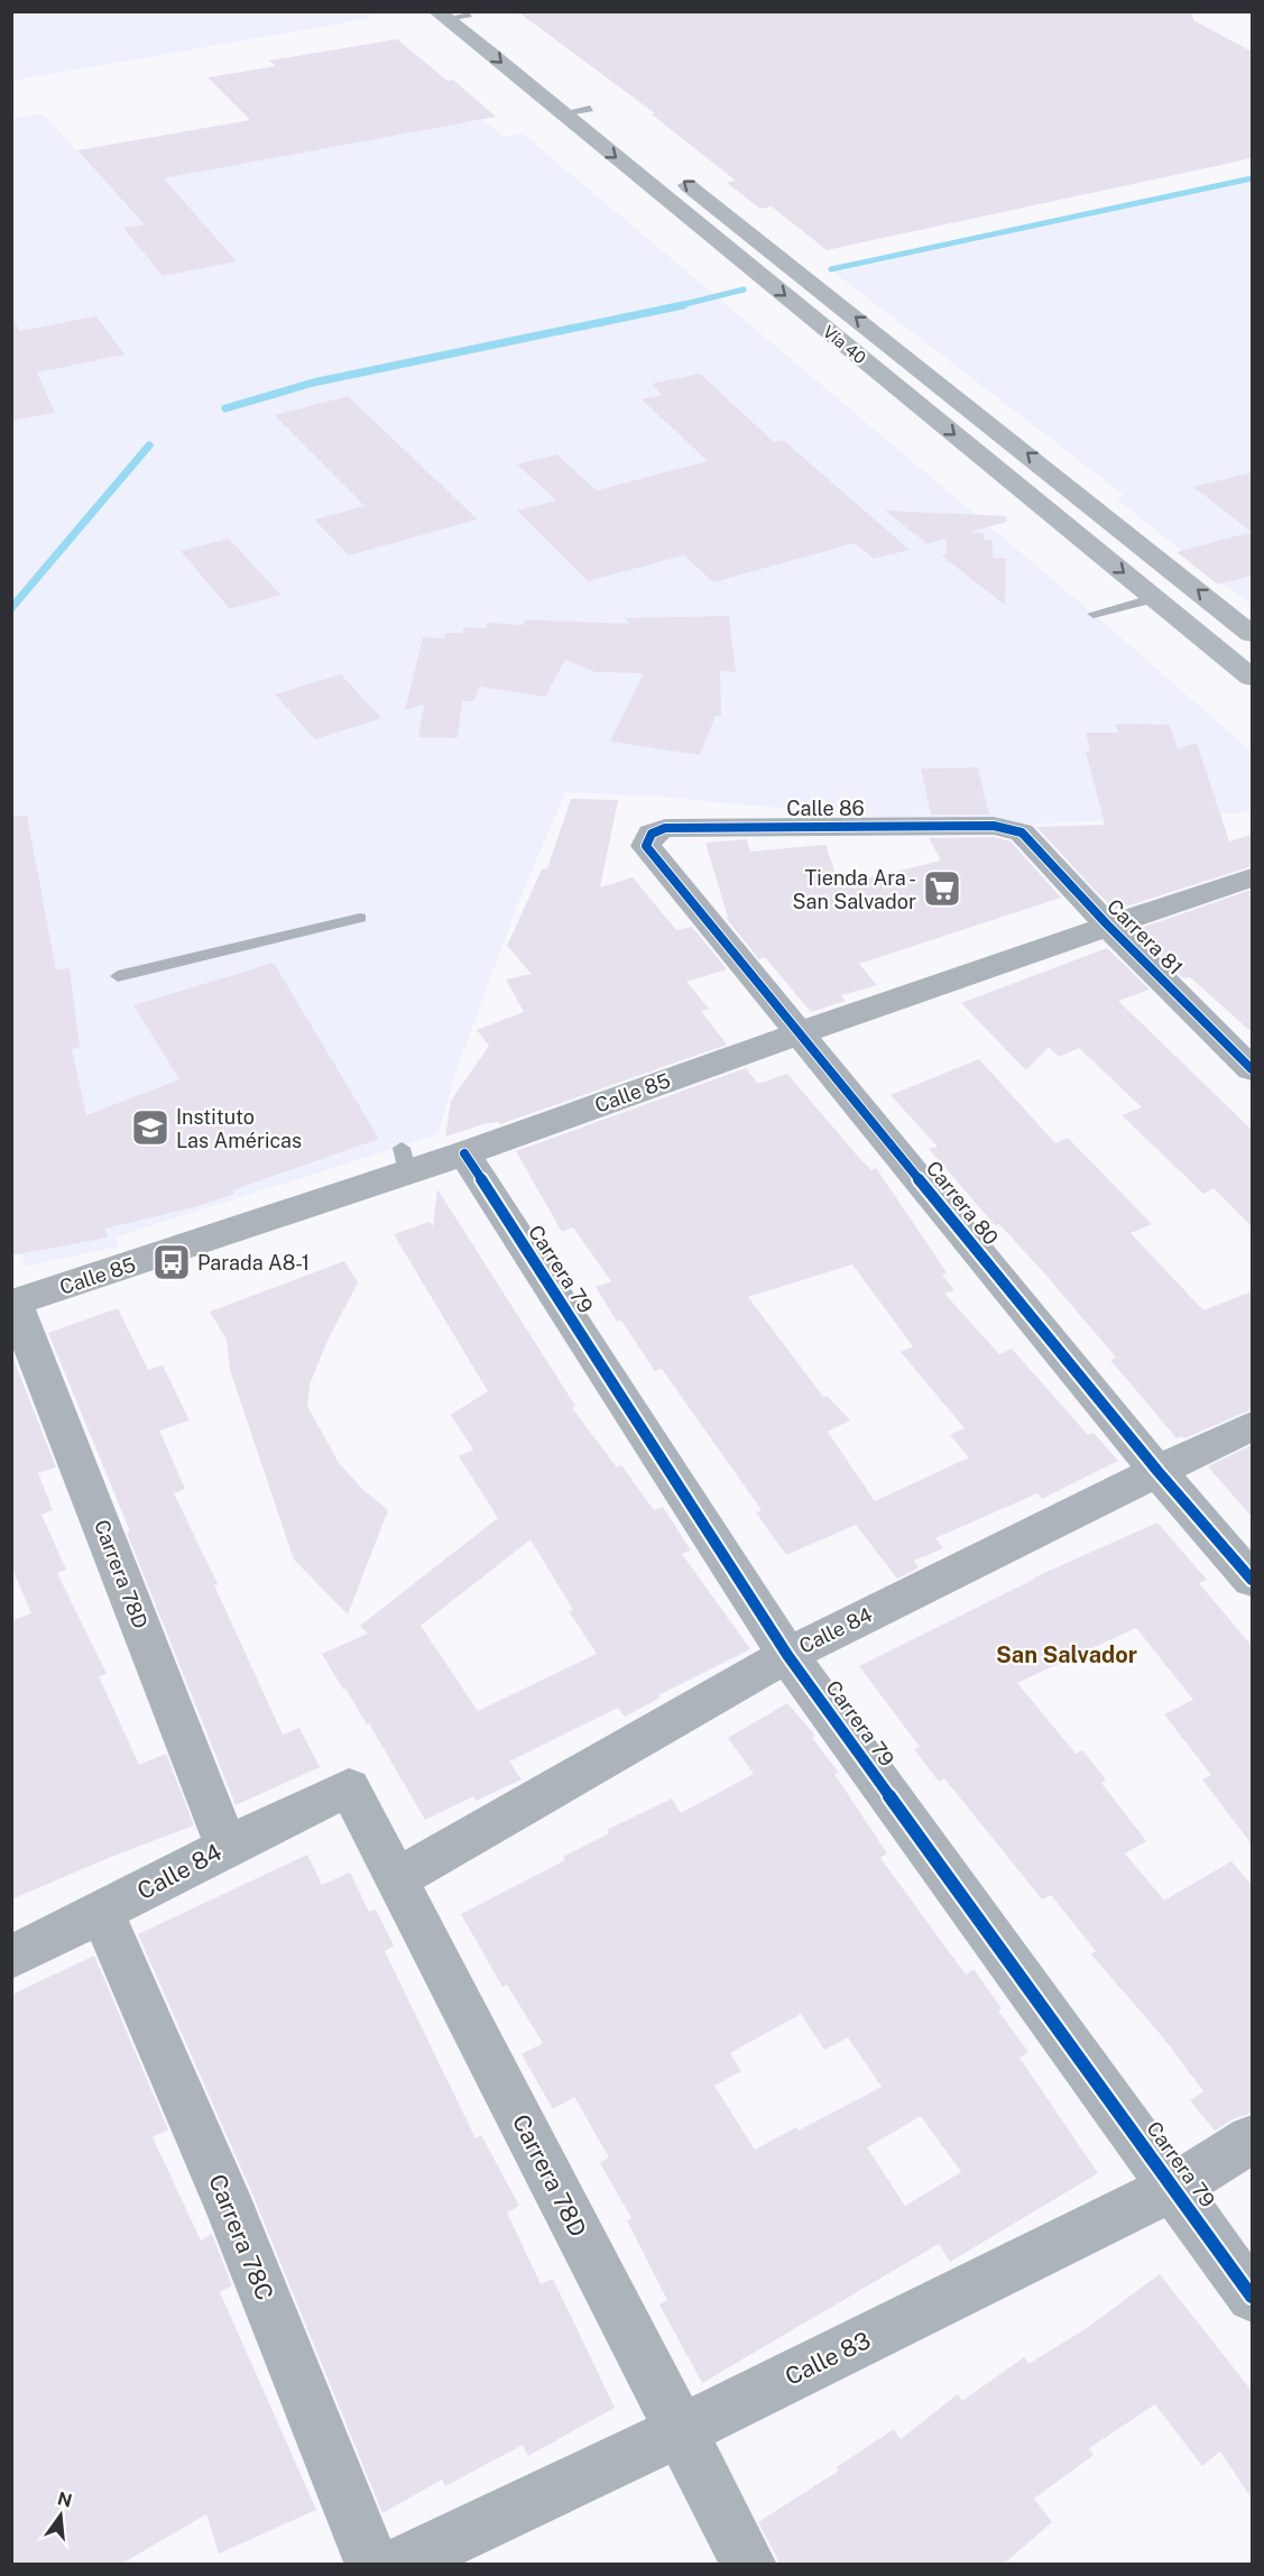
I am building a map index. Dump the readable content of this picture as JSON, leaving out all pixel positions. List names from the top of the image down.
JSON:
{
  "streets": {
    "highway": ["Vía 40"],
    "street": [
      "Calle 86",
      "Carrera 81",
      "Calle 85",
      "Carrera 80",
      "Carrera 79",
      "Carrera 78D",
      "Calle 84",
      "Carrera 78C",
      "Calle 83"
    ]
  },
  "crossings": [
    ["Calle 86", "Carrera 81"],
    ["Calle 86", "Carrera 80"],
    ["Carrera 81", "Calle 85"],
    ["Calle 85", "Carrera 80"],
    ["Calle 85", "Carrera 79"],
    ["Calle 85", "Carrera 78D"],
    ["Carrera 80", "Calle 84"],
    ["Carrera 79", "Calle 84"],
    ["Carrera 79", "Calle 83"],
    ["Carrera 78D", "Calle 84"],
    ["Carrera 78D", "Calle 83"],
    ["Calle 84", "Carrera 78C"]
  ],
  "districts": ["San Salvador"],
  "places": {
    "supermarket": ["Tienda Ara - San Salvador"],
    "school or university": ["Instituto Las Américas"],
    "bus stop": ["Parada A8-1"]
  },
  "north": "top"
}
